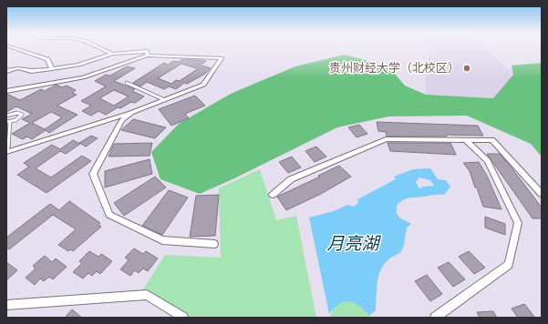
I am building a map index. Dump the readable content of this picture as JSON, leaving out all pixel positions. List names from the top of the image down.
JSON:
{
  "water": ["月亮湖"],
  "places": ["贵州财经大学（北校区）"]
}
